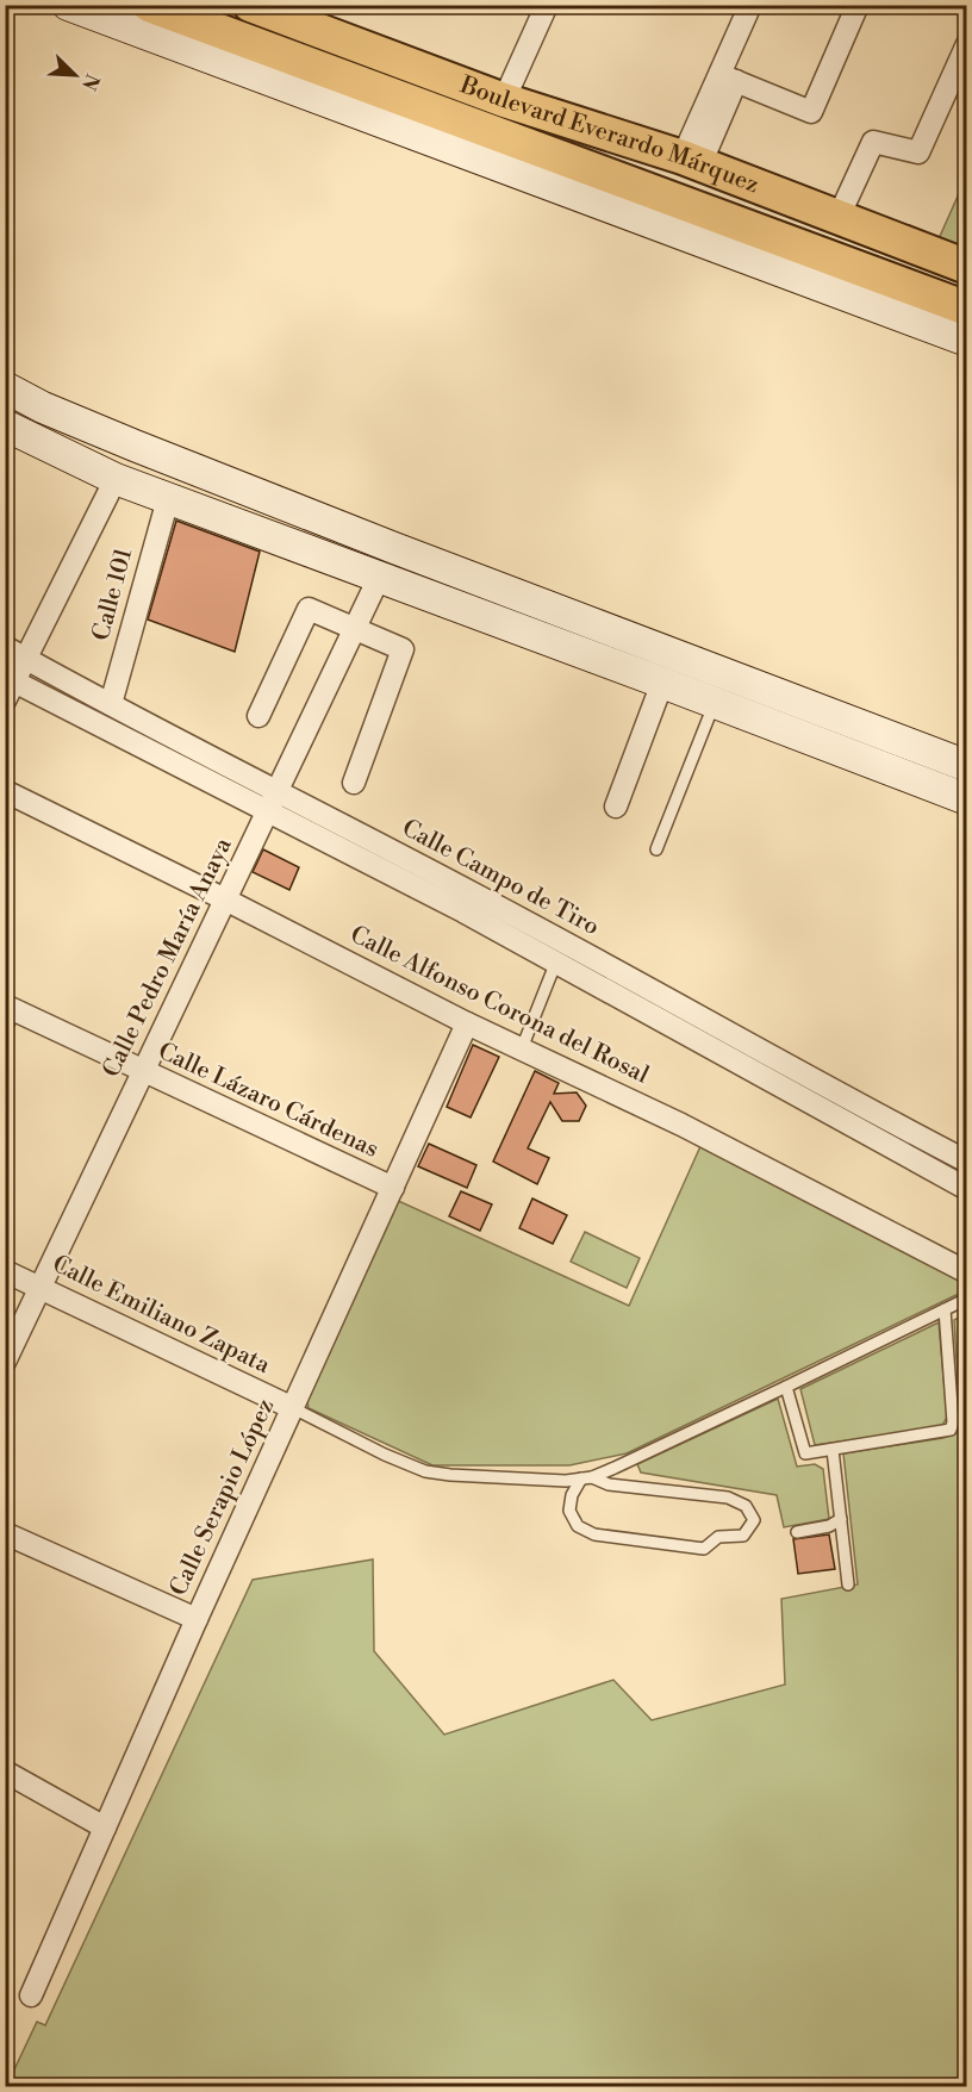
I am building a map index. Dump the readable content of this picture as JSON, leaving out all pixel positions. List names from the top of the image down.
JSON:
{
  "streets": {
    "main road": ["Boulevard Everardo Márquez"],
    "street": [
      "Calle 101",
      "Calle Campo de Tiro",
      "Calle Pedro María Anaya",
      "Calle Alfonso Corona del Rosal",
      "Calle Lázaro Cárdenas",
      "Calle Emiliano Zapata",
      "Calle Serapio López"
    ]
  },
  "crossings": [
    ["Calle 101", "Calle Campo de Tiro"],
    ["Calle Campo de Tiro", "Calle Pedro María Anaya"],
    ["Calle Pedro María Anaya", "Calle Alfonso Corona del Rosal"],
    ["Calle Pedro María Anaya", "Calle Lázaro Cárdenas"],
    ["Calle Pedro María Anaya", "Calle Emiliano Zapata"],
    ["Calle Alfonso Corona del Rosal", "Calle Serapio López"],
    ["Calle Lázaro Cárdenas", "Calle Serapio López"],
    ["Calle Emiliano Zapata", "Calle Serapio López"]
  ],
  "north": "bottom right"
}
